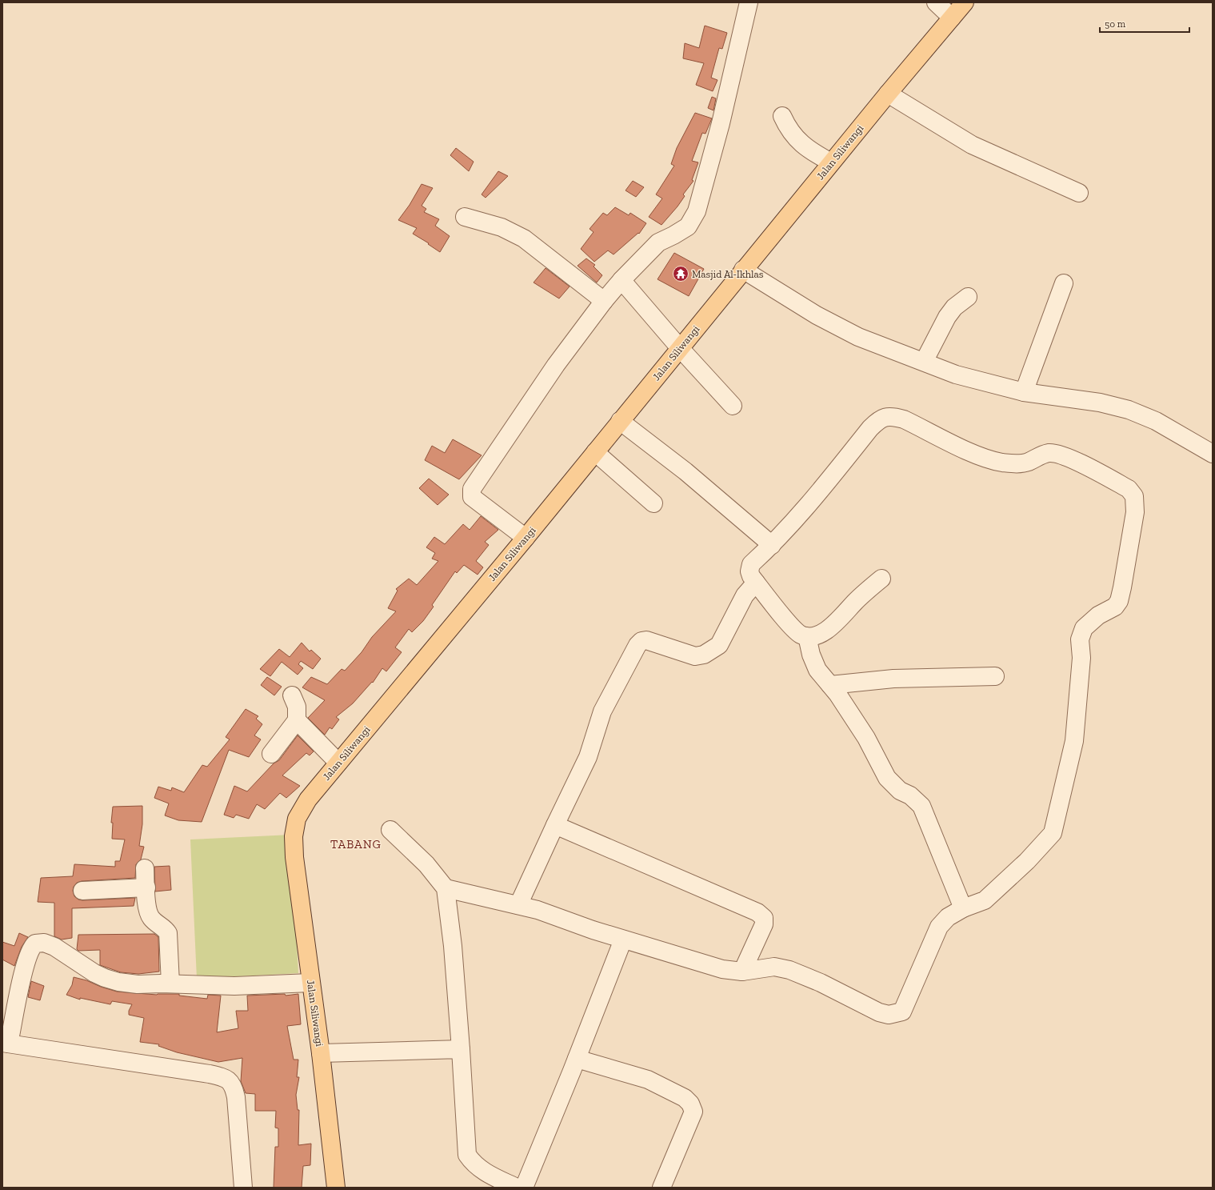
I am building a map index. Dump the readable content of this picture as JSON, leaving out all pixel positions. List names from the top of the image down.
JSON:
{
  "streets": {
    "main road": ["Jalan Siliwangi"]
  },
  "districts": ["TABANG"],
  "places": {
    "temple": ["Masjid Al-Ikhlas"]
  },
  "scale_bar": "50 m"
}
